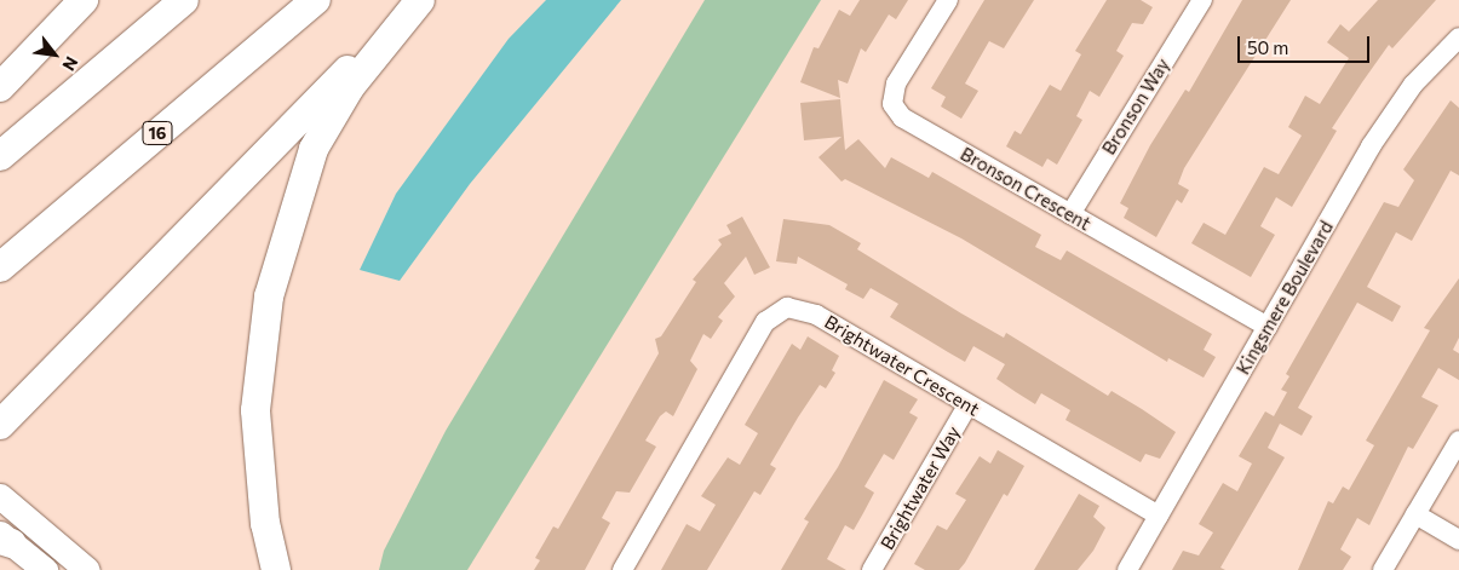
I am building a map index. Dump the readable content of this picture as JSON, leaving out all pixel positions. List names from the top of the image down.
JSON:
{
  "streets": {
    "highway": ["16"],
    "street": [
      "Bronson Way",
      "Bronson Crescent",
      "Kingsmere Boulevard",
      "Brightwater Crescent",
      "Brightwater Way"
    ]
  },
  "crossings": [
    ["Bronson Way", "Bronson Crescent"],
    ["Bronson Crescent", "Kingsmere Boulevard"],
    ["Kingsmere Boulevard", "Brightwater Crescent"],
    ["Brightwater Crescent", "Brightwater Way"]
  ],
  "scale_bar": "50 m",
  "north": "bottom right"
}
